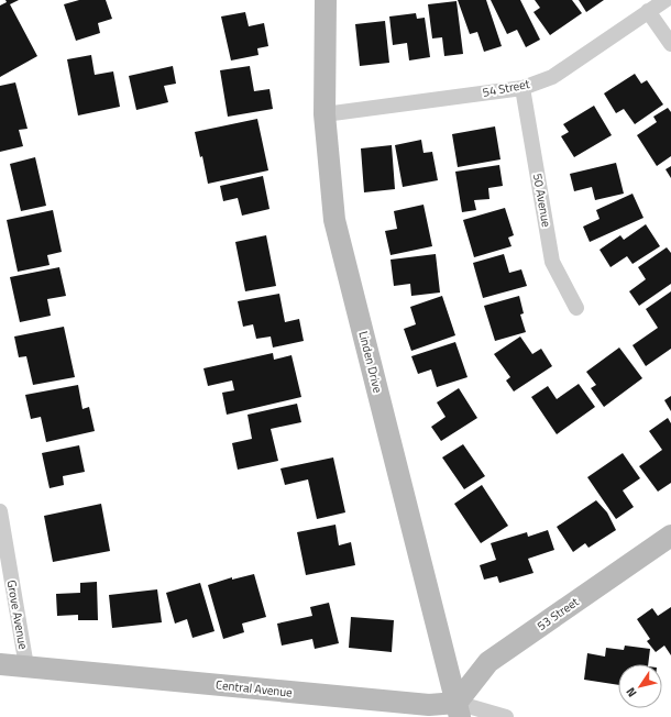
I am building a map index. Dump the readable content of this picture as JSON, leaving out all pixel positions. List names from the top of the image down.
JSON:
{
  "streets": {
    "street": [
      "54 Street",
      "50 Avenue",
      "Linden Drive",
      "53 Street",
      "Grove Avenue",
      "Central Avenue"
    ]
  },
  "crossings": [
    ["54 Street", "50 Avenue"],
    ["54 Street", "Linden Drive"],
    ["Linden Drive", "53 Street"],
    ["Linden Drive", "Central Avenue"],
    ["53 Street", "Central Avenue"],
    ["Grove Avenue", "Central Avenue"]
  ],
  "north": "bottom left"
}
